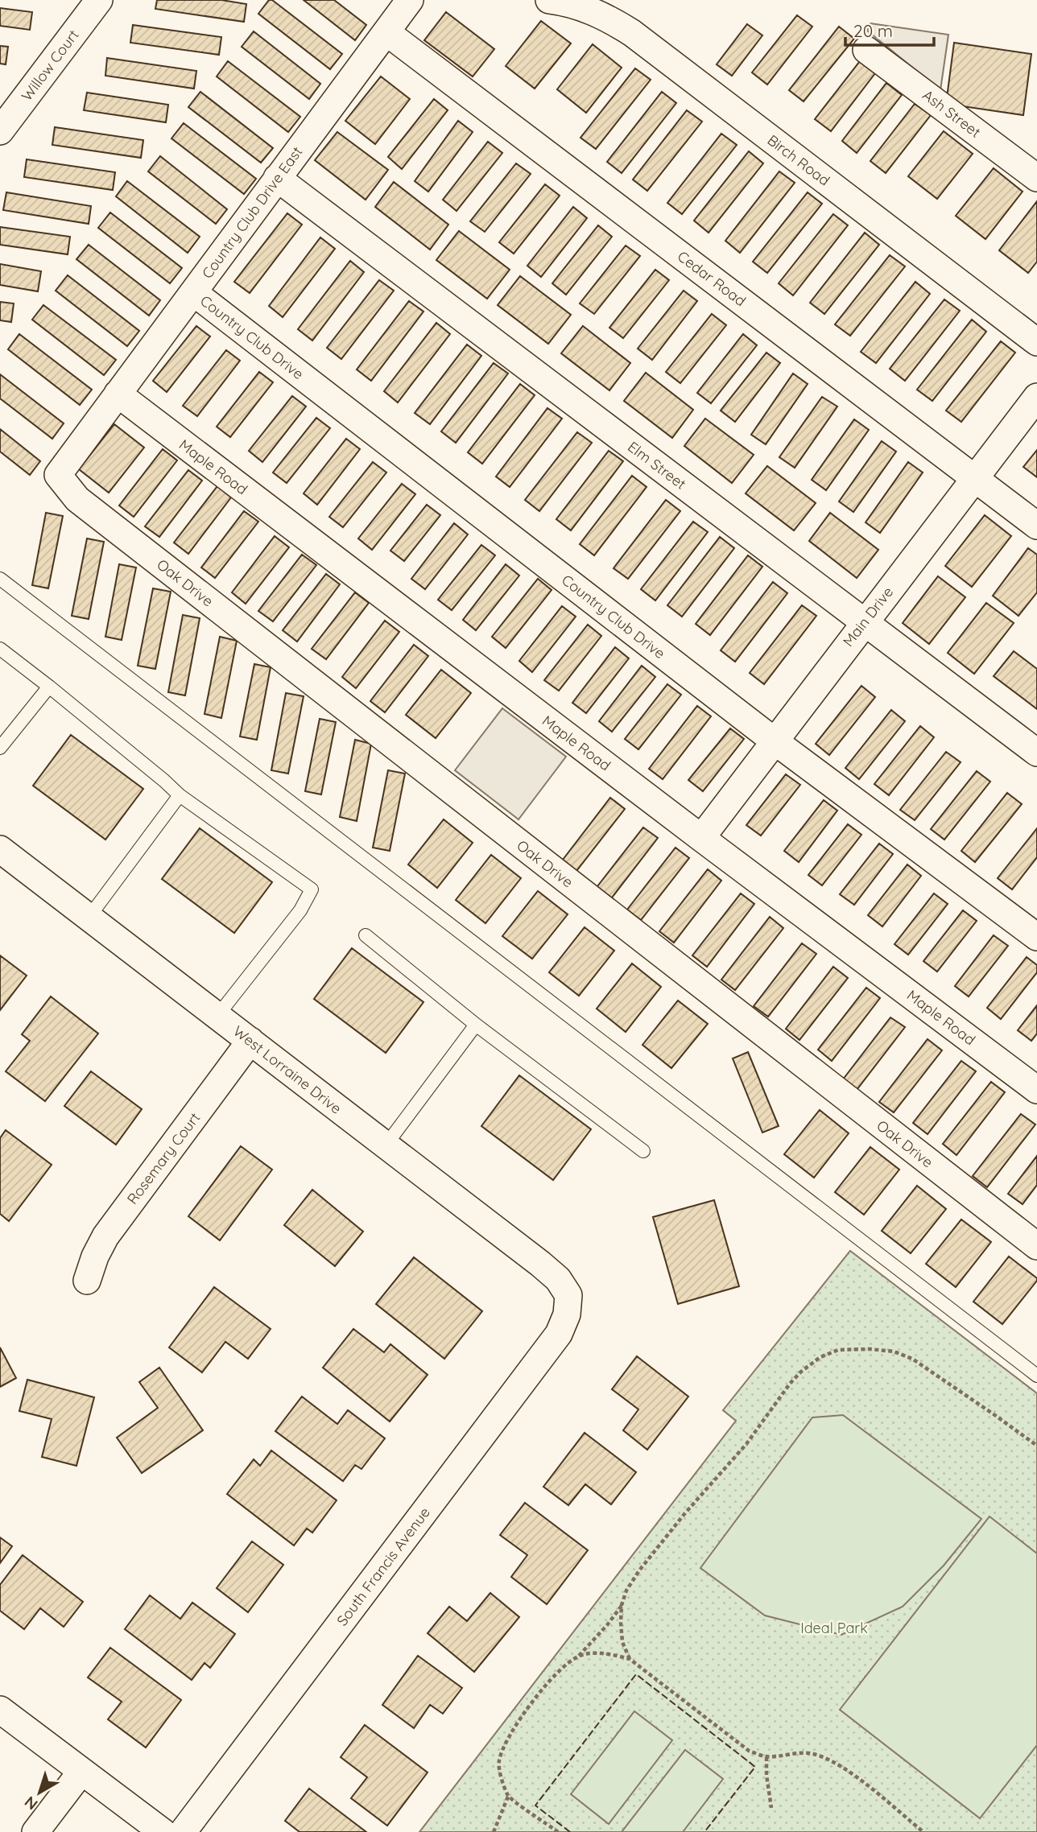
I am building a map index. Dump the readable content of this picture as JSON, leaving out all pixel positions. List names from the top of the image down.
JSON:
{
  "streets": {
    "street": [
      "Willow Court",
      "Ash Street",
      "Birch Road",
      "Country Club Drive East",
      "Cedar Road",
      "Country Club Drive",
      "Elm Street",
      "Maple Road",
      "Oak Drive",
      "Main Drive",
      "West Lorraine Drive",
      "Rosemary Court",
      "South Francis Avenue"
    ]
  },
  "crossings": [
    ["Country Club Drive East", "Cedar Road"],
    ["Country Club Drive East", "Country Club Drive"],
    ["Country Club Drive East", "Elm Street"],
    ["Country Club Drive East", "Maple Road"],
    ["Country Club Drive East", "Oak Drive"],
    ["Cedar Road", "Main Drive"],
    ["Country Club Drive", "Main Drive"],
    ["Elm Street", "Main Drive"],
    ["Maple Road", "Main Drive"],
    ["West Lorraine Drive", "Rosemary Court"],
    ["West Lorraine Drive", "South Francis Avenue"]
  ],
  "parks": ["Ideal Park"],
  "scale_bar": "20 m",
  "north": "bottom left"
}
